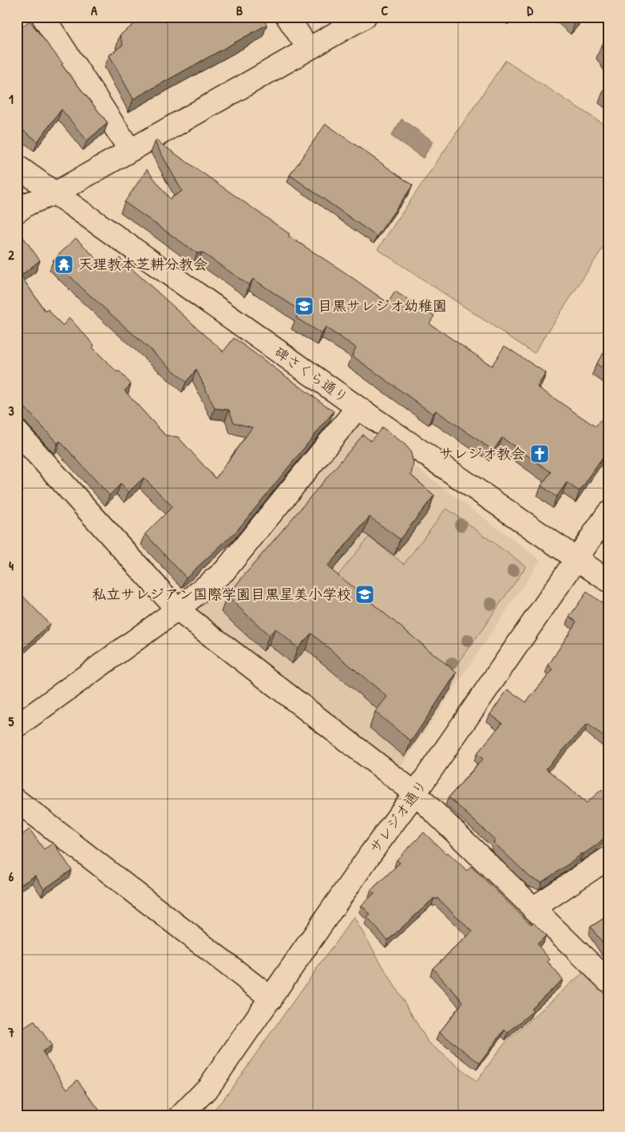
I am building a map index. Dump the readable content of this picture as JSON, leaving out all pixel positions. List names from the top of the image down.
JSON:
{
  "streets": {
    "street": ["碑さくら通り", "サレジオ通り"]
  },
  "crossings": [
    ["碑さくら通り", "サレジオ通り"]
  ],
  "places": {
    "temple": ["天理教本芝耕分教会"],
    "school or university": ["目黒サレジオ幼稚園", "私立サレジアン国際学園目黒星美小学校"],
    "church": ["サレジオ教会"]
  },
  "grid": {
    "columns": [
      "A",
      "B",
      "C",
      "D"
    ],
    "rows": [
      "1",
      "2",
      "3",
      "4",
      "5",
      "6",
      "7"
    ]
  }
}
